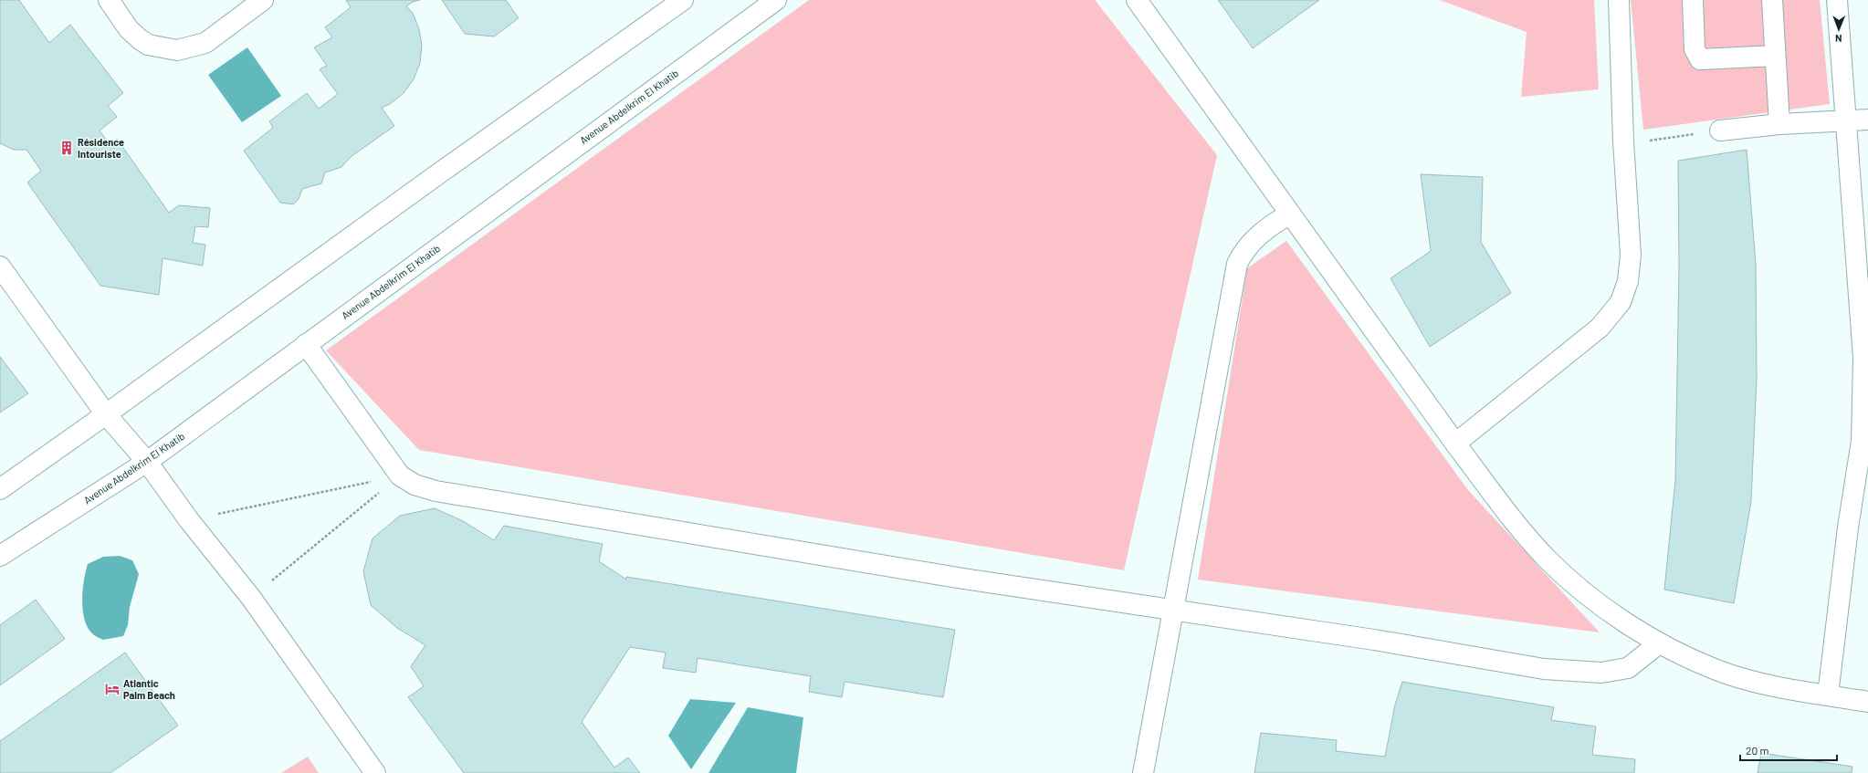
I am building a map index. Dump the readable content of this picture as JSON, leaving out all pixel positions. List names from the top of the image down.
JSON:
{
  "streets": {
    "street": ["Avenue Abdelkrim El Khatib"]
  },
  "places": {
    "building": ["Résidence Intouriste"],
    "hotel": ["Atlantic Palm Beach"]
  },
  "scale_bar": "20 m",
  "north": "bottom"
}
